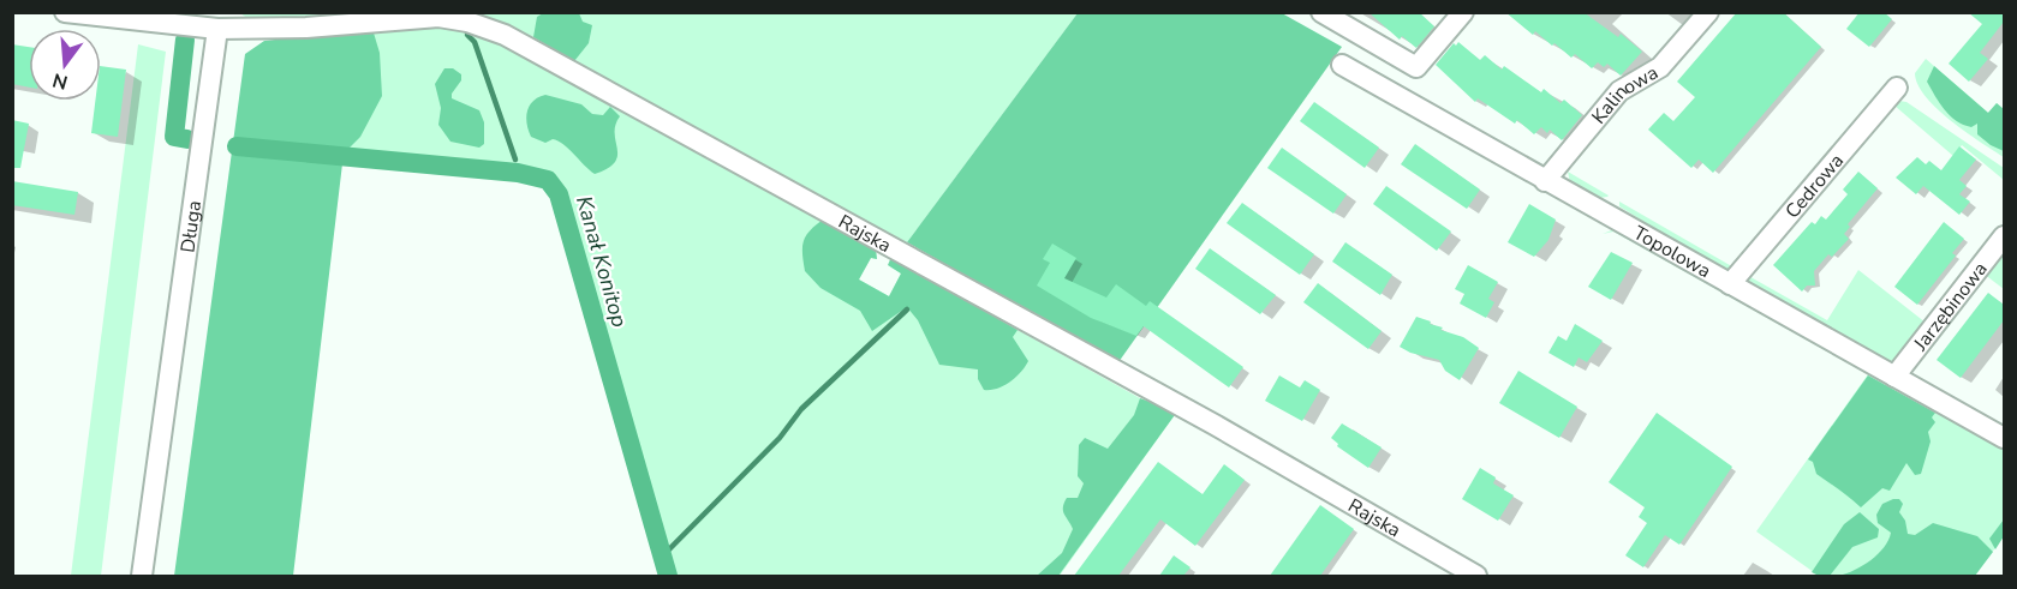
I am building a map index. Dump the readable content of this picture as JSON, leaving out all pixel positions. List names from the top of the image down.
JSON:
{
  "streets": {
    "street": [
      "Kalinowa",
      "Cedrowa",
      "Długa",
      "Rajska",
      "Topolowa",
      "Jarzębinowa"
    ]
  },
  "crossings": [
    ["Kalinowa", "Topolowa"],
    ["Cedrowa", "Topolowa"],
    ["Długa", "Rajska"],
    ["Topolowa", "Jarzębinowa"]
  ],
  "water": ["Kanał Konitop"],
  "north": "bottom"
}
